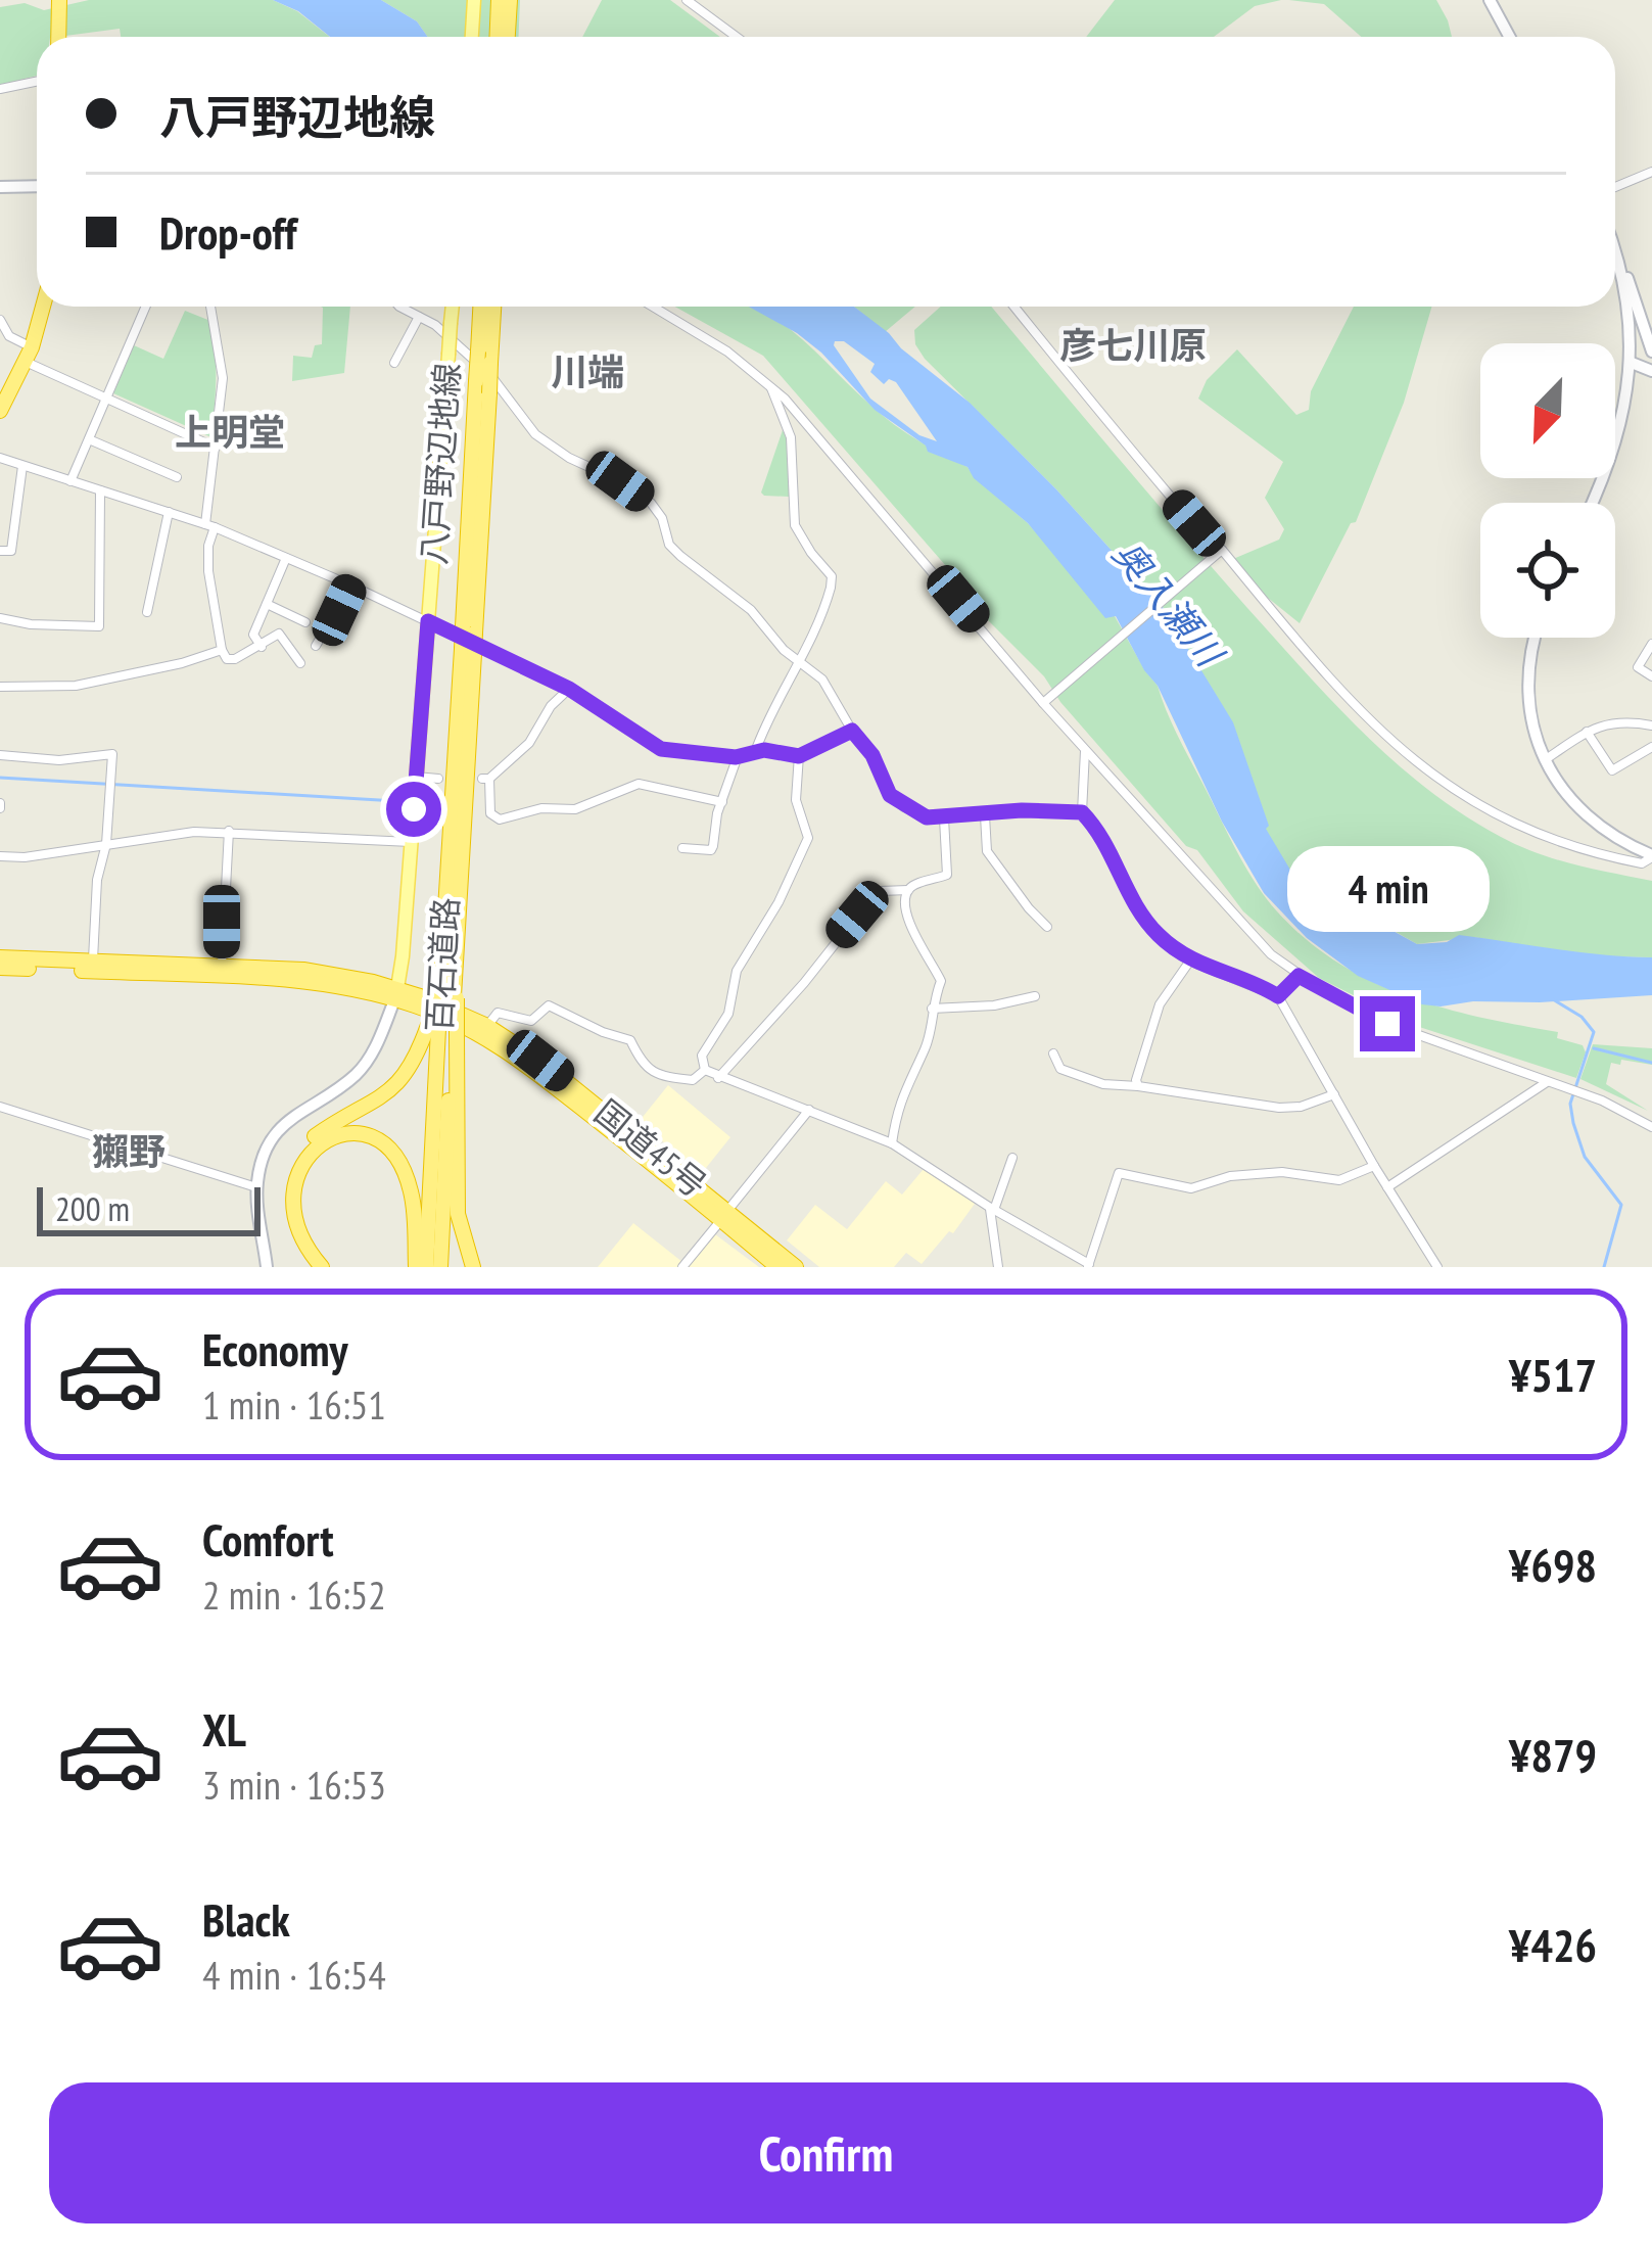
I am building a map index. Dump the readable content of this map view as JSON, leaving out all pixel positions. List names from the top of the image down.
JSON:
{
  "streets": {
    "highway": ["百石道路", "国道45号"],
    "main road": ["八戸野辺地線"]
  },
  "crossings": [
    ["八戸野辺地線", "国道45号"]
  ],
  "districts": [
    "彦七川原",
    "川端",
    "上明堂",
    "獺野"
  ],
  "water": ["奥入瀬川"],
  "scale_bar": "200 m",
  "north": "bottom left",
  "page": {
    "banner": ["八戸野辺地線", "Drop-off"],
    "bubble": "4 min",
    "scale": "200 m",
    "list": [
      {
        "name": "Economy",
        "note": "1 min · 16:51",
        "value": "¥517"
      },
      {
        "name": "Comfort",
        "note": "2 min · 16:52",
        "value": "¥698"
      },
      {
        "name": "XL",
        "note": "3 min · 16:53",
        "value": "¥879"
      },
      {
        "name": "Black",
        "note": "4 min · 16:54",
        "value": "¥426"
      }
    ],
    "buttons": "Confirm"
  }
}
